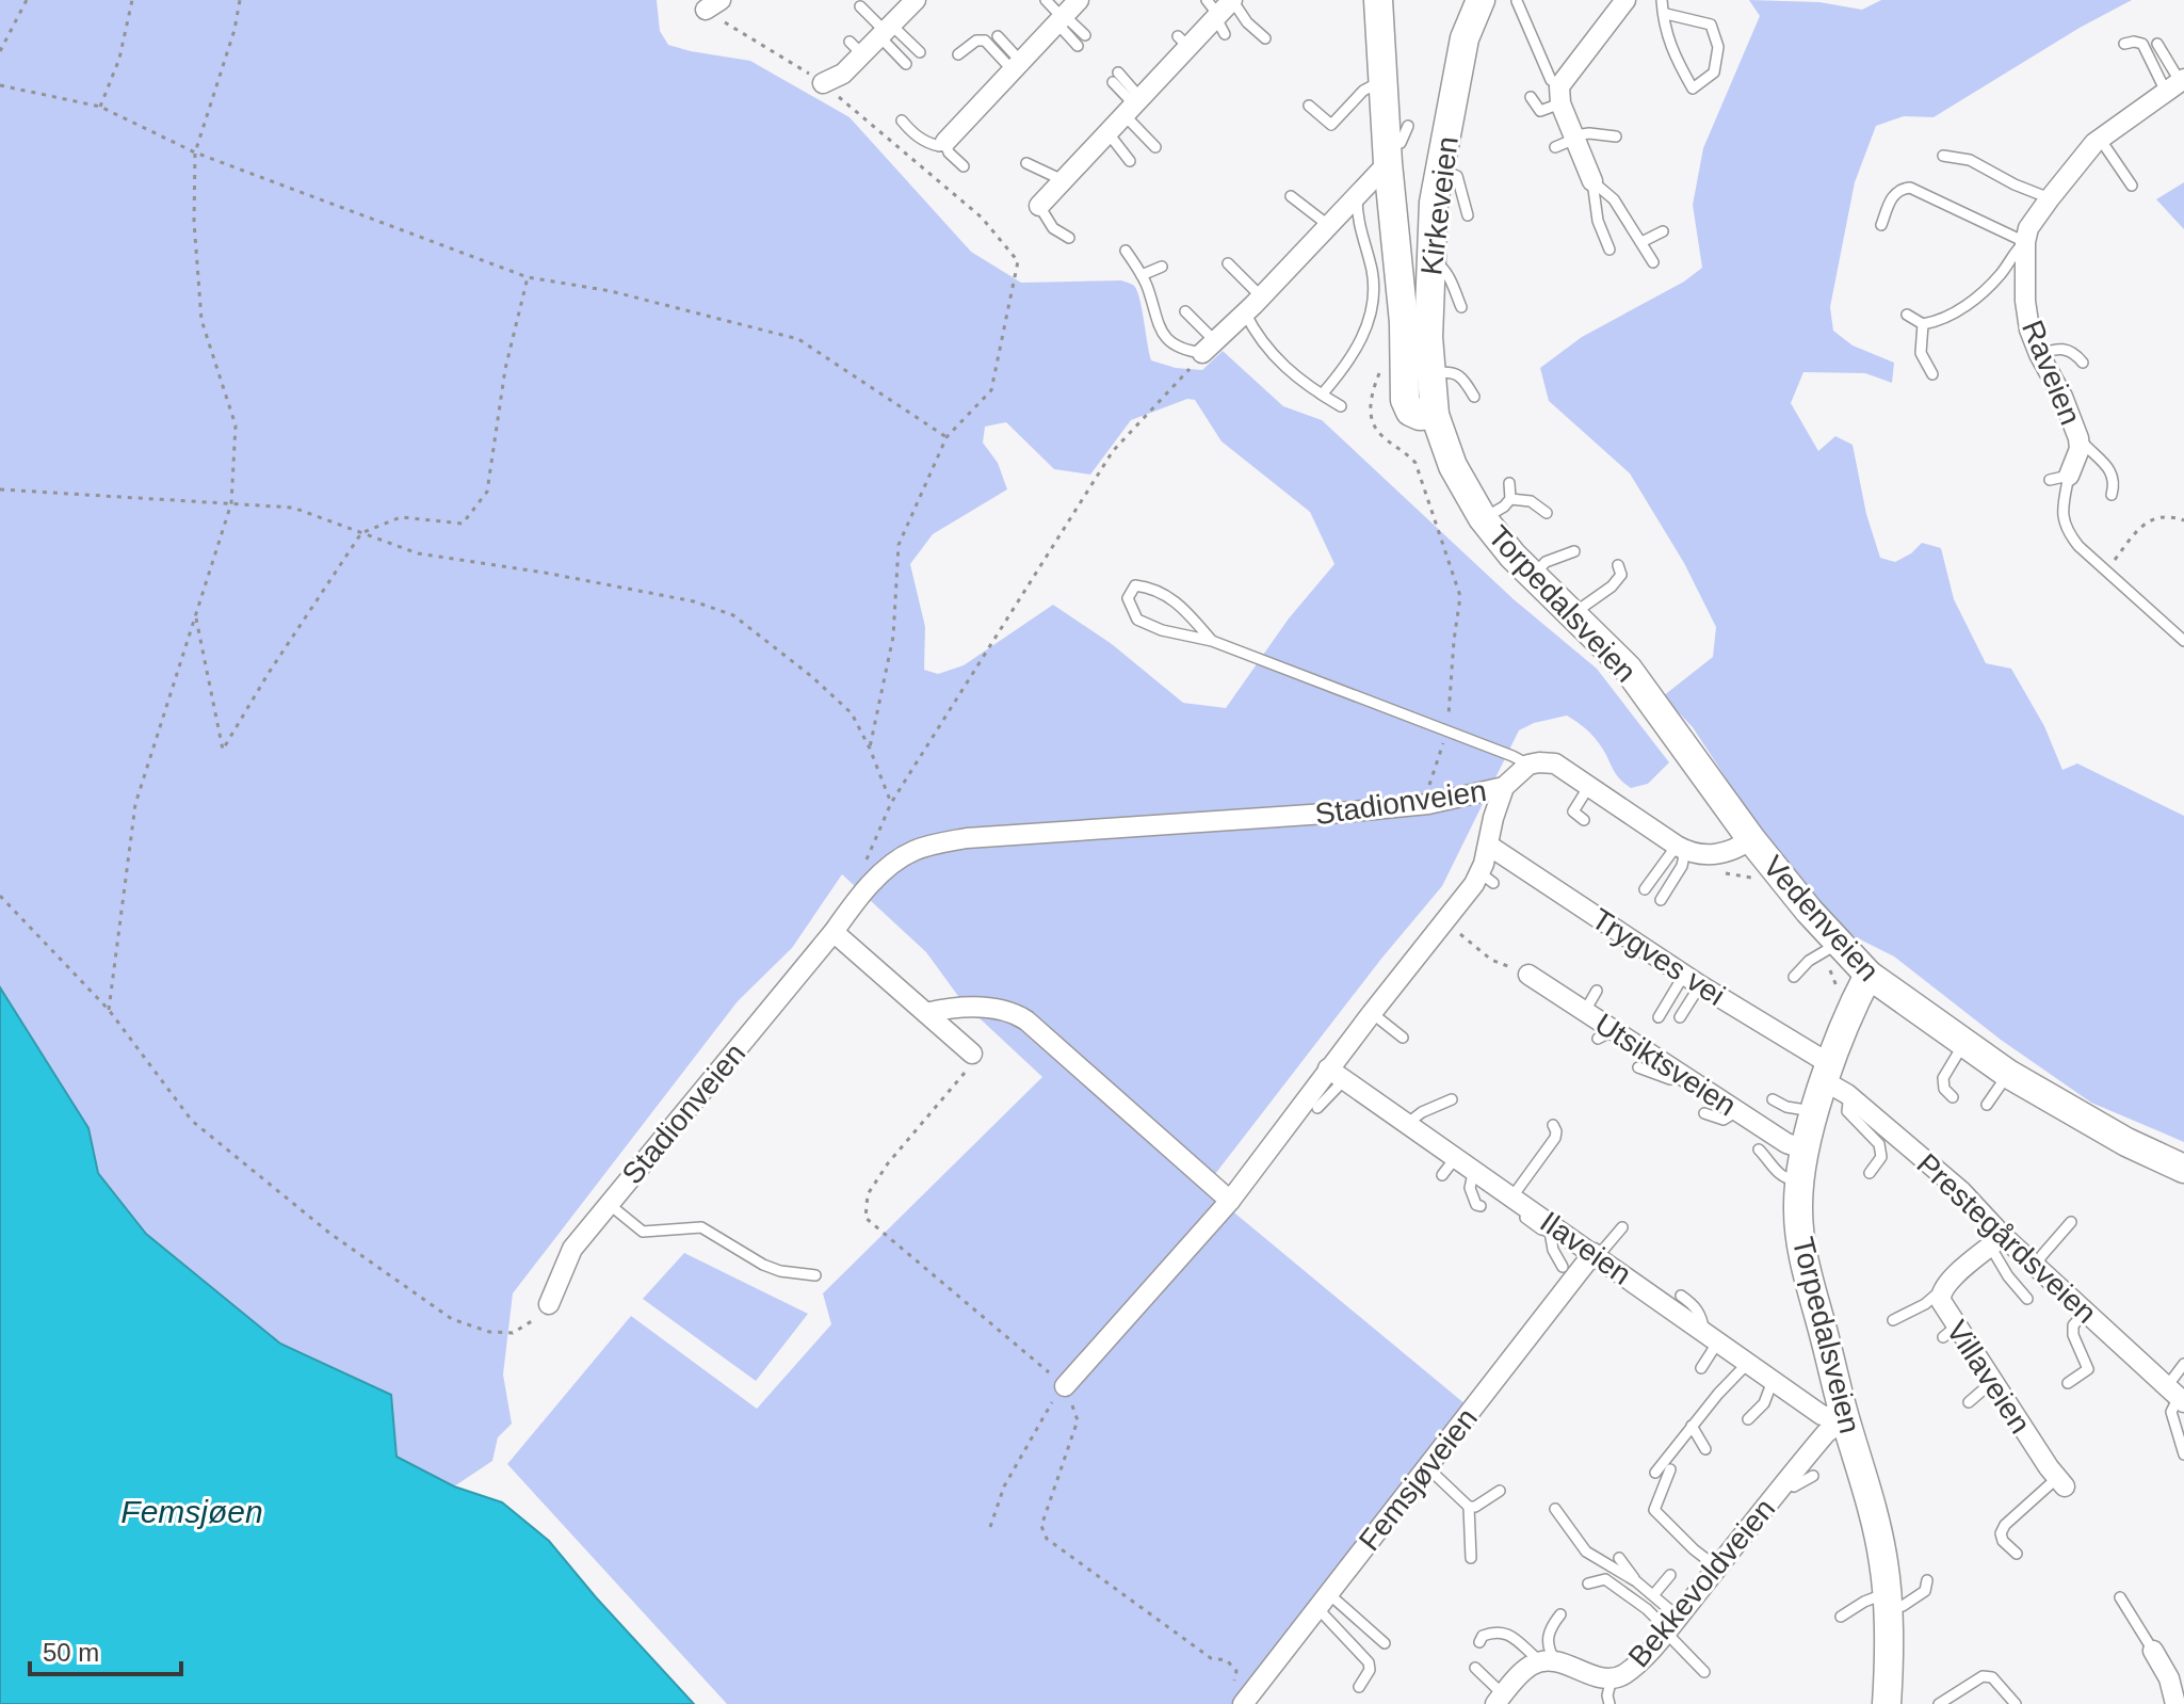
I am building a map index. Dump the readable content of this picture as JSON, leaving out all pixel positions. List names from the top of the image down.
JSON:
{
  "streets": {
    "main road": ["Kirkeveien", "Torpedalsveien", "Vedenveien"],
    "street": [
      "Raveien",
      "Stadionveien",
      "Trygves vei",
      "Utsiktsveien",
      "Prestegårdsveien",
      "Ilaveien",
      "Villaveien",
      "Femsjøveien",
      "Bekkevoldveien"
    ]
  },
  "crossings": [
    ["Kirkeveien", "Torpedalsveien"],
    ["Torpedalsveien", "Vedenveien"],
    ["Torpedalsveien", "Trygves vei"],
    ["Torpedalsveien", "Utsiktsveien"],
    ["Torpedalsveien", "Prestegårdsveien"],
    ["Torpedalsveien", "Ilaveien"],
    ["Torpedalsveien", "Bekkevoldveien"],
    ["Stadionveien", "Trygves vei"],
    ["Stadionveien", "Ilaveien"],
    ["Trygves vei", "Prestegårdsveien"],
    ["Prestegårdsveien", "Villaveien"],
    ["Ilaveien", "Femsjøveien"],
    ["Ilaveien", "Bekkevoldveien"]
  ],
  "water": ["Femsjøen"],
  "scale_bar": "50 m"
}
